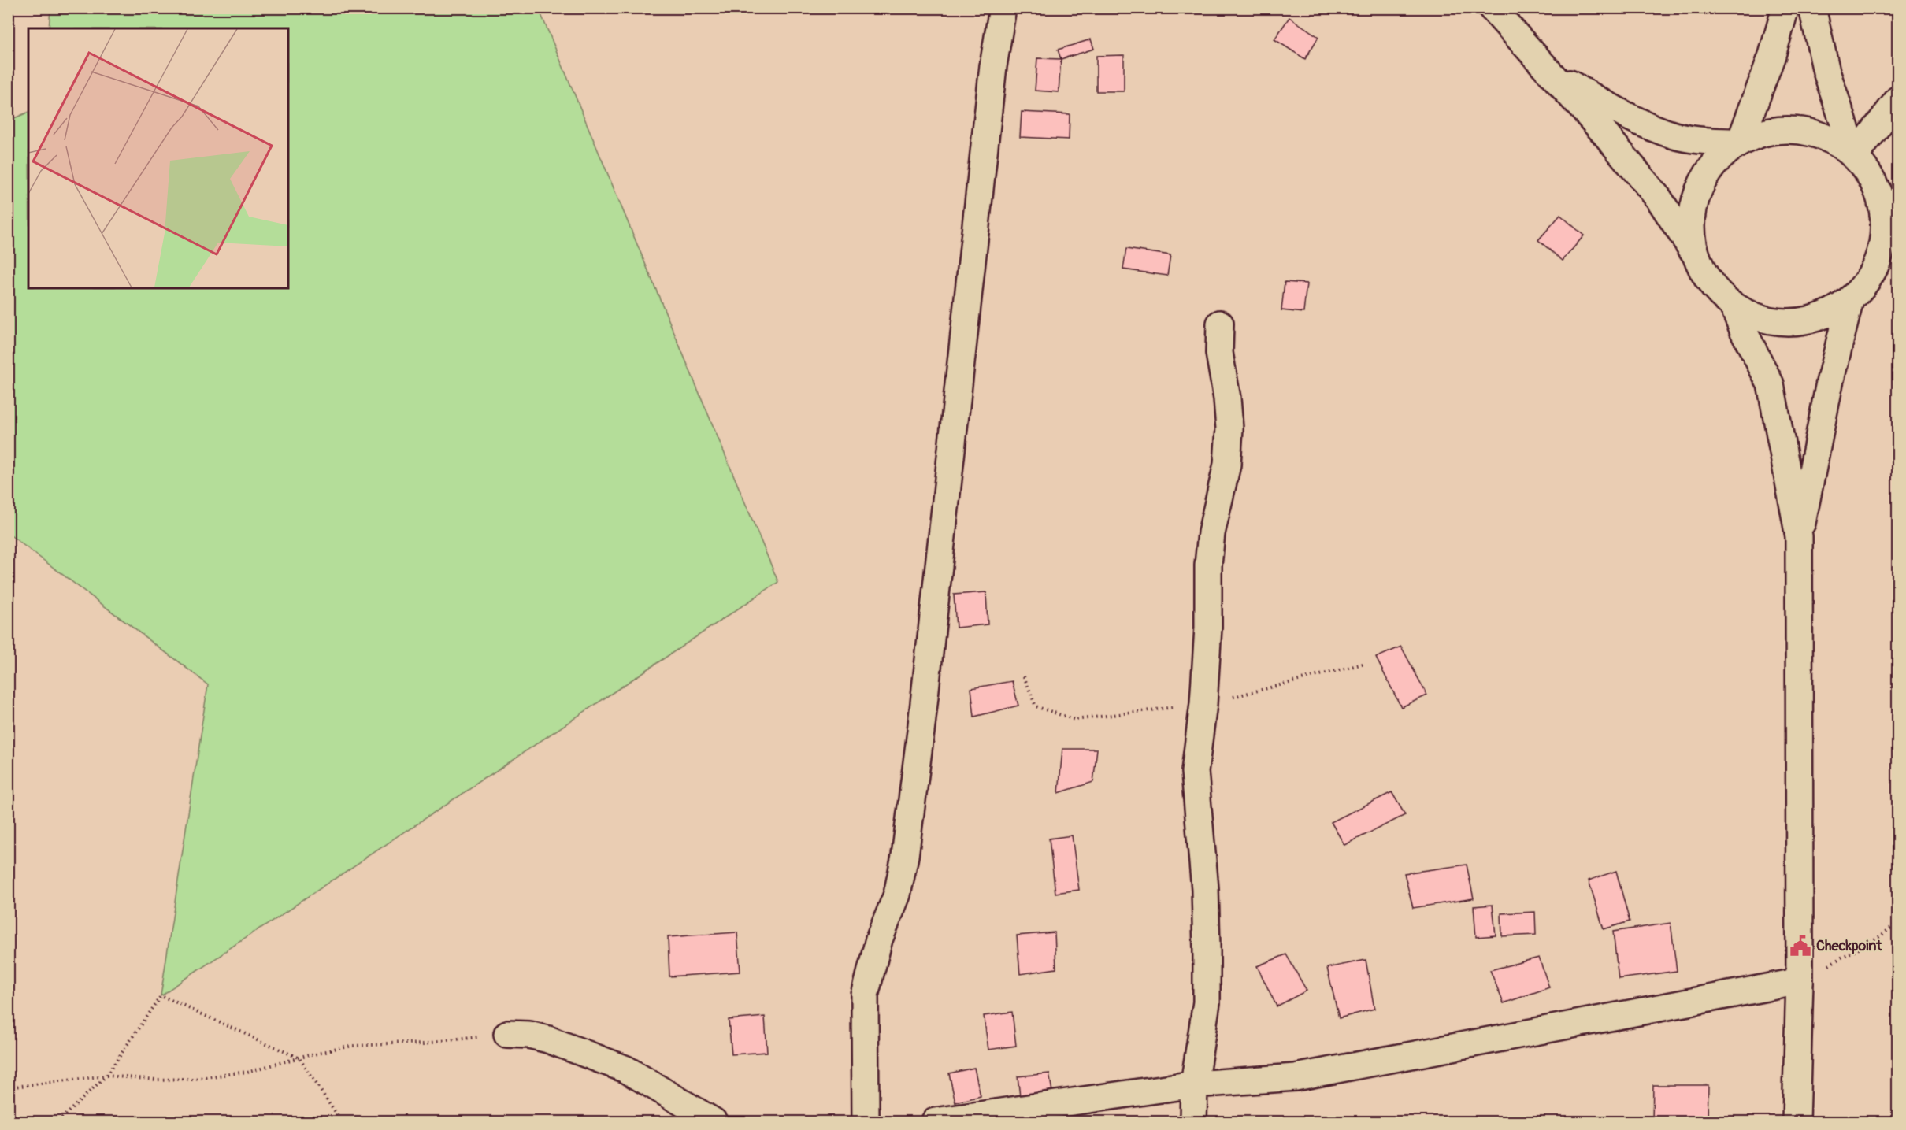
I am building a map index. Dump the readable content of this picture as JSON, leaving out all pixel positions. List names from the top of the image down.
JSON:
{
  "places": {
    "public building": ["Checkpoint"]
  }
}
